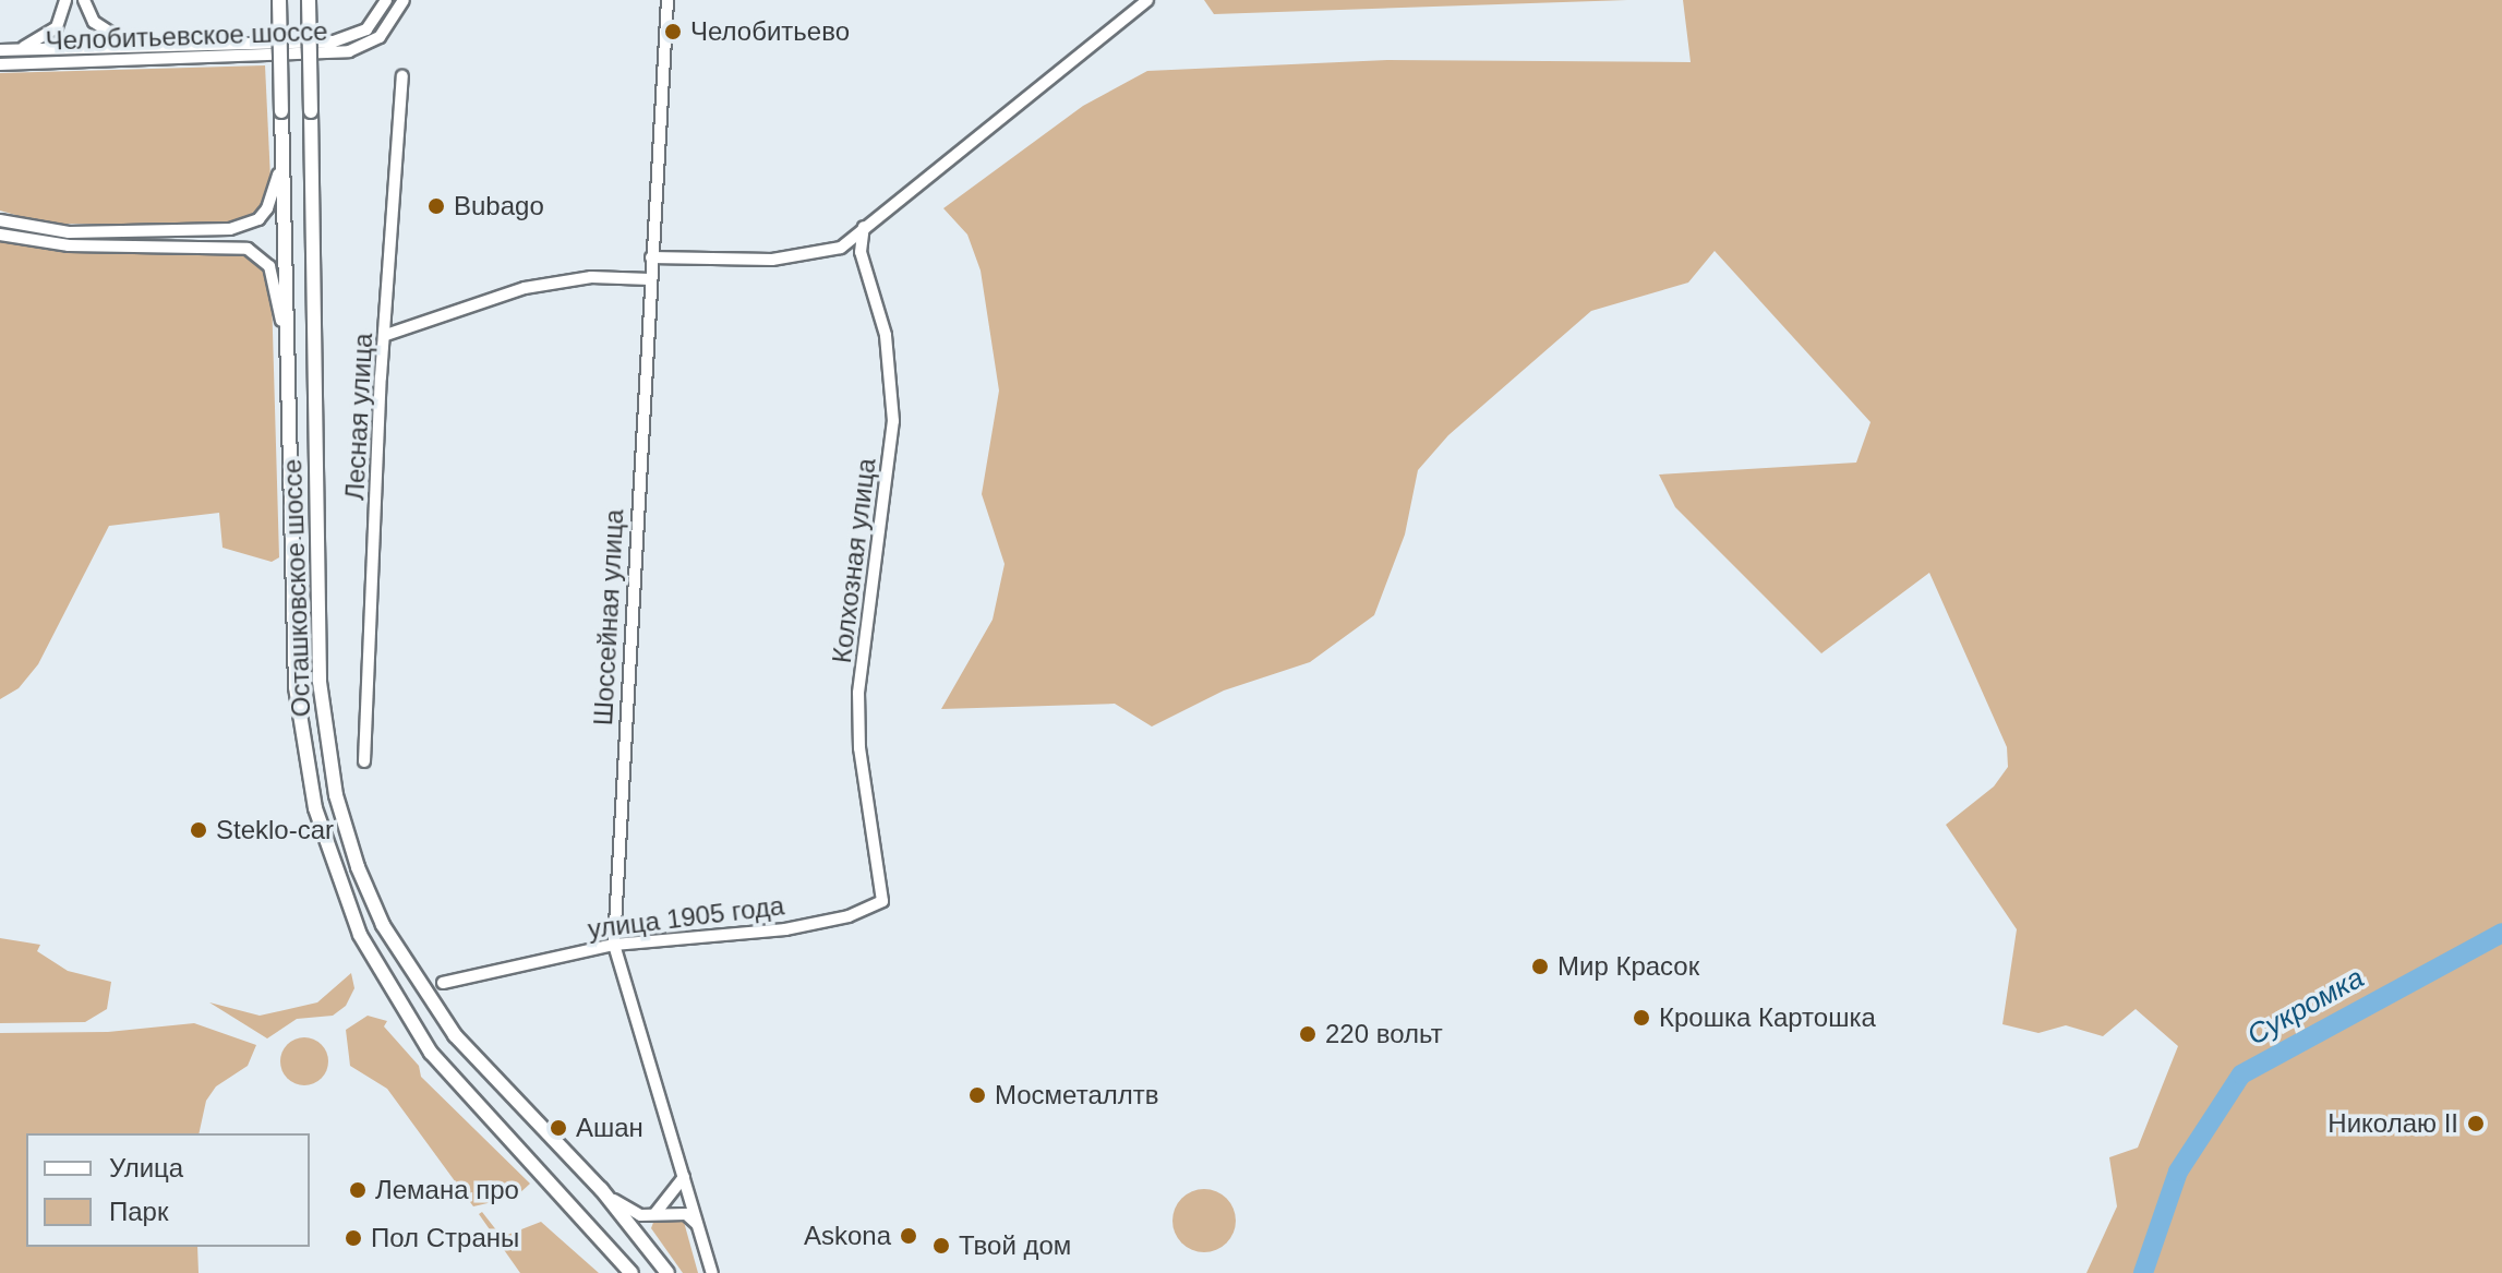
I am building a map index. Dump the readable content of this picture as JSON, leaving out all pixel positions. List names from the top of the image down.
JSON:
{
  "streets": {
    "main road": ["Осташковское шоссе"],
    "street": [
      "Челобитьевское шоссе",
      "Лесная улица",
      "Колхозная улица",
      "Шоссейная улица",
      "улица 1905 года"
    ]
  },
  "crossings": [
    ["Колхозная улица", "улица 1905 года"],
    ["Шоссейная улица", "улица 1905 года"]
  ],
  "water": ["Сукромка"],
  "places": [
    "Челобитьево",
    "Bubago",
    "Steklo-car",
    "Мир Красок",
    "Крошка Картошка",
    "220 вольт",
    "Мосметаллтв",
    "Николаю II",
    "Ашан",
    "Лемана про",
    "Askona",
    "Пол Страны",
    "Твой дом"
  ],
  "legend": ["Улица", "Парк"]
}
